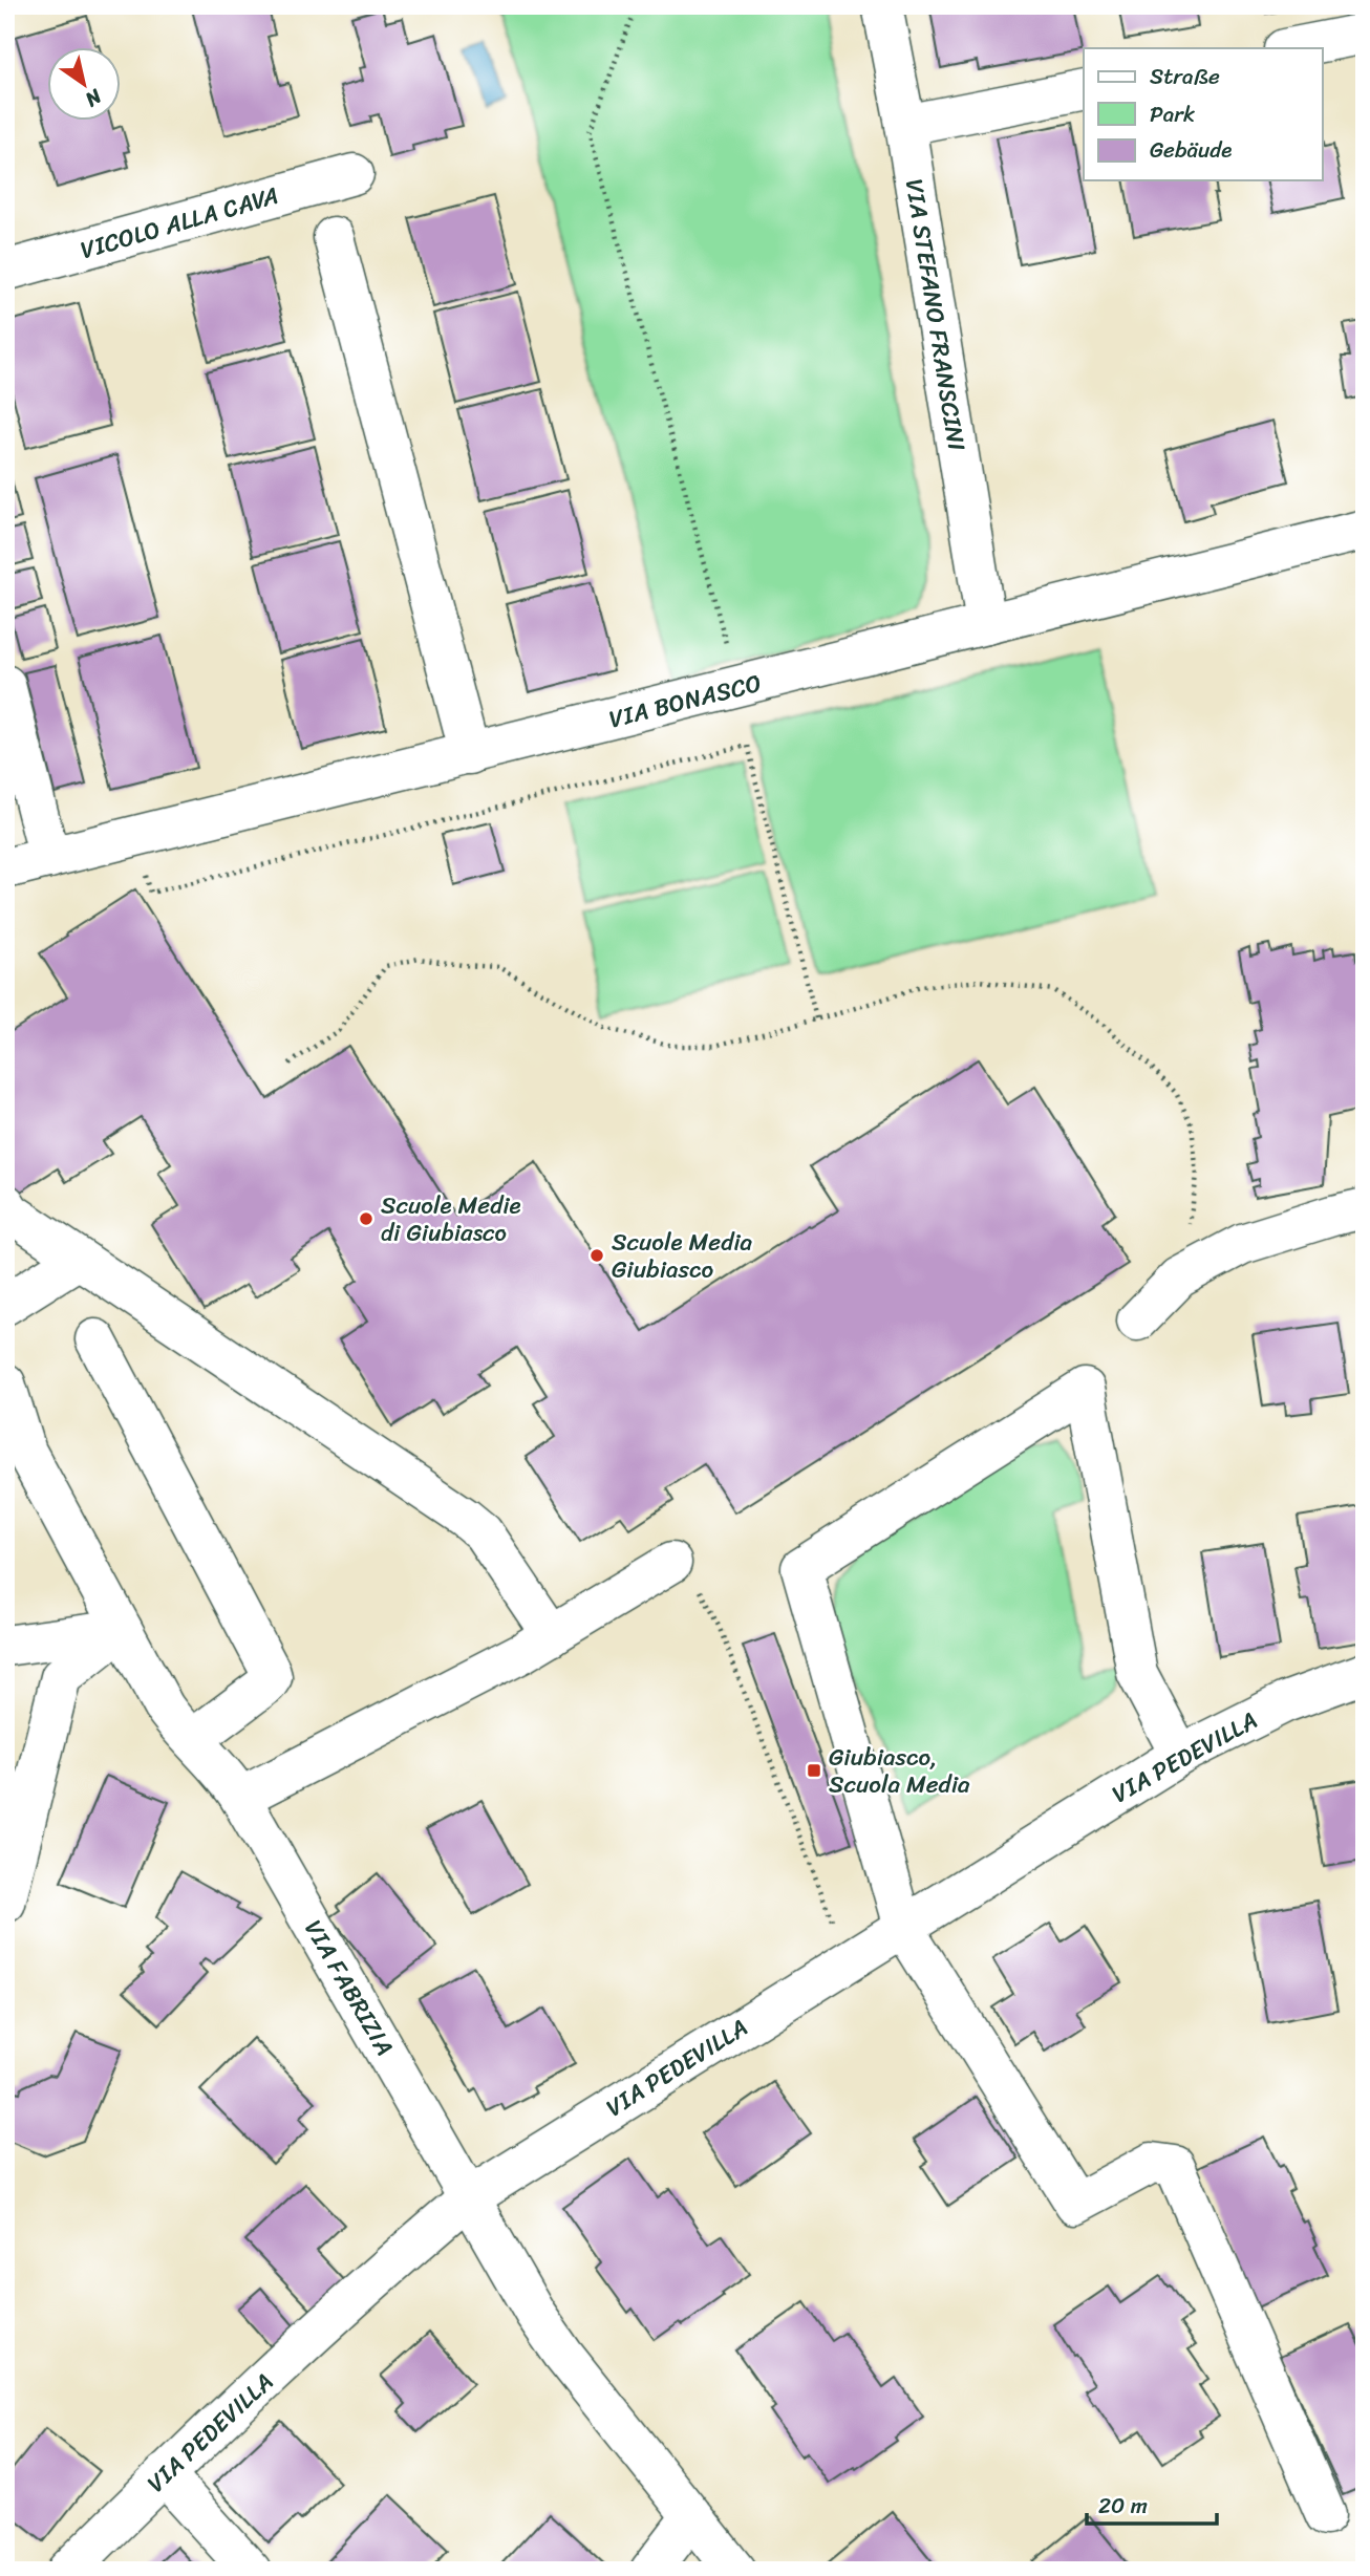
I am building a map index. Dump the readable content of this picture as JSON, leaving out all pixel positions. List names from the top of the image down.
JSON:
{
  "streets": {
    "street": [
      "VICOLO ALLA CAVA",
      "VIA STEFANO FRANSCINI",
      "VIA BONASCO",
      "VIA PEDEVILLA",
      "VIA FABRIZIA"
    ]
  },
  "crossings": [
    ["VIA STEFANO FRANSCINI", "VIA BONASCO"],
    ["VIA PEDEVILLA", "VIA FABRIZIA"]
  ],
  "places": {
    "other": ["Scuole Medie di Giubiasco", "Scuole Media Giubiasco"],
    "transit": ["Giubiasco, Scuola Media"]
  },
  "legend": ["Straße", "Park", "Gebäude"],
  "scale_bar": "20 m",
  "north": "bottom right"
}
